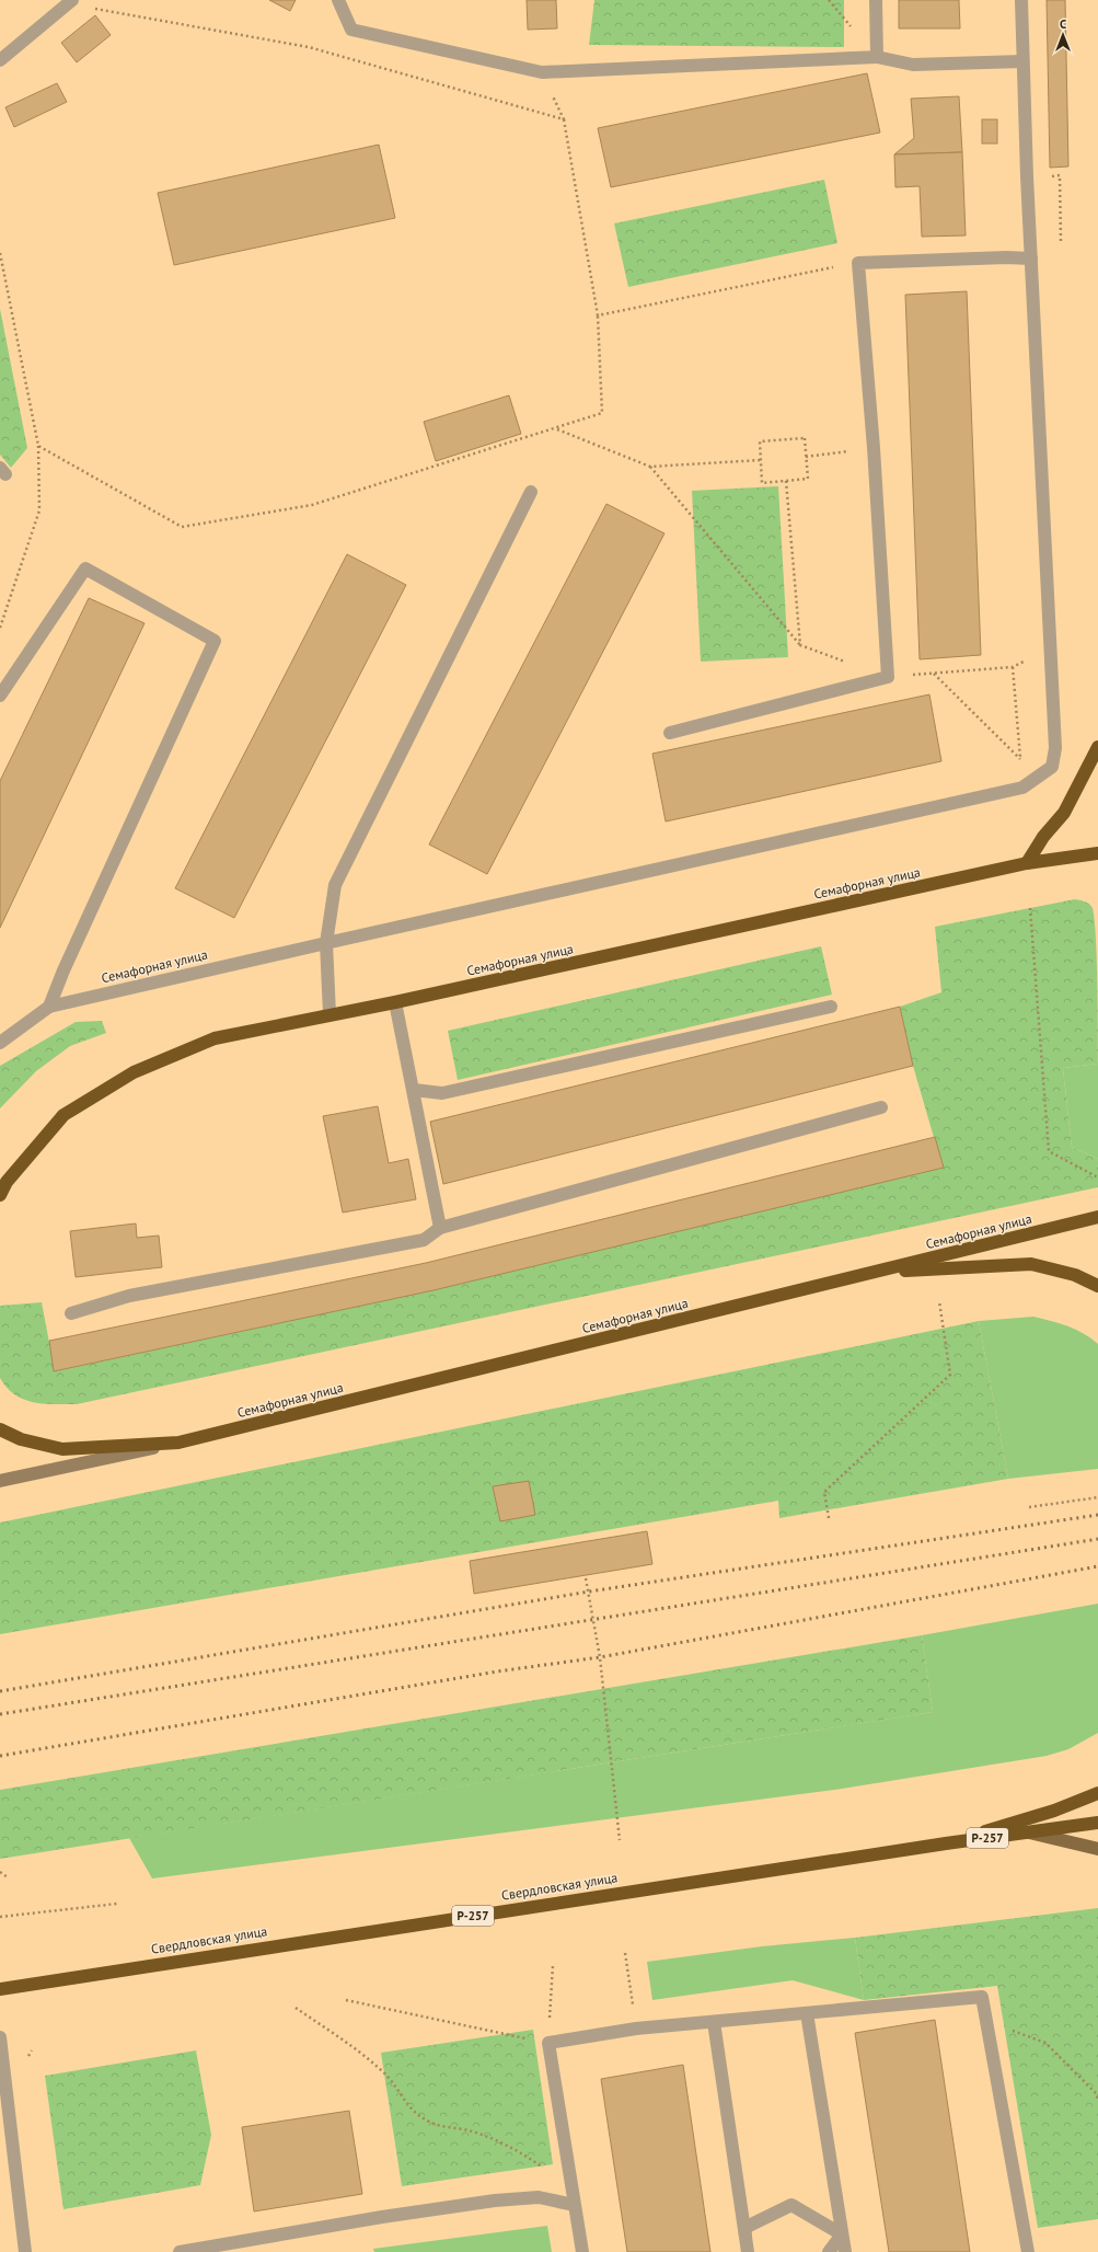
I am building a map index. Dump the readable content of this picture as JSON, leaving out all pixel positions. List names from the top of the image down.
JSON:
{
  "streets": {
    "highway": ["Семафорная улица", "Р-257", "Свердловская улица"]
  },
  "north": "top"
}
